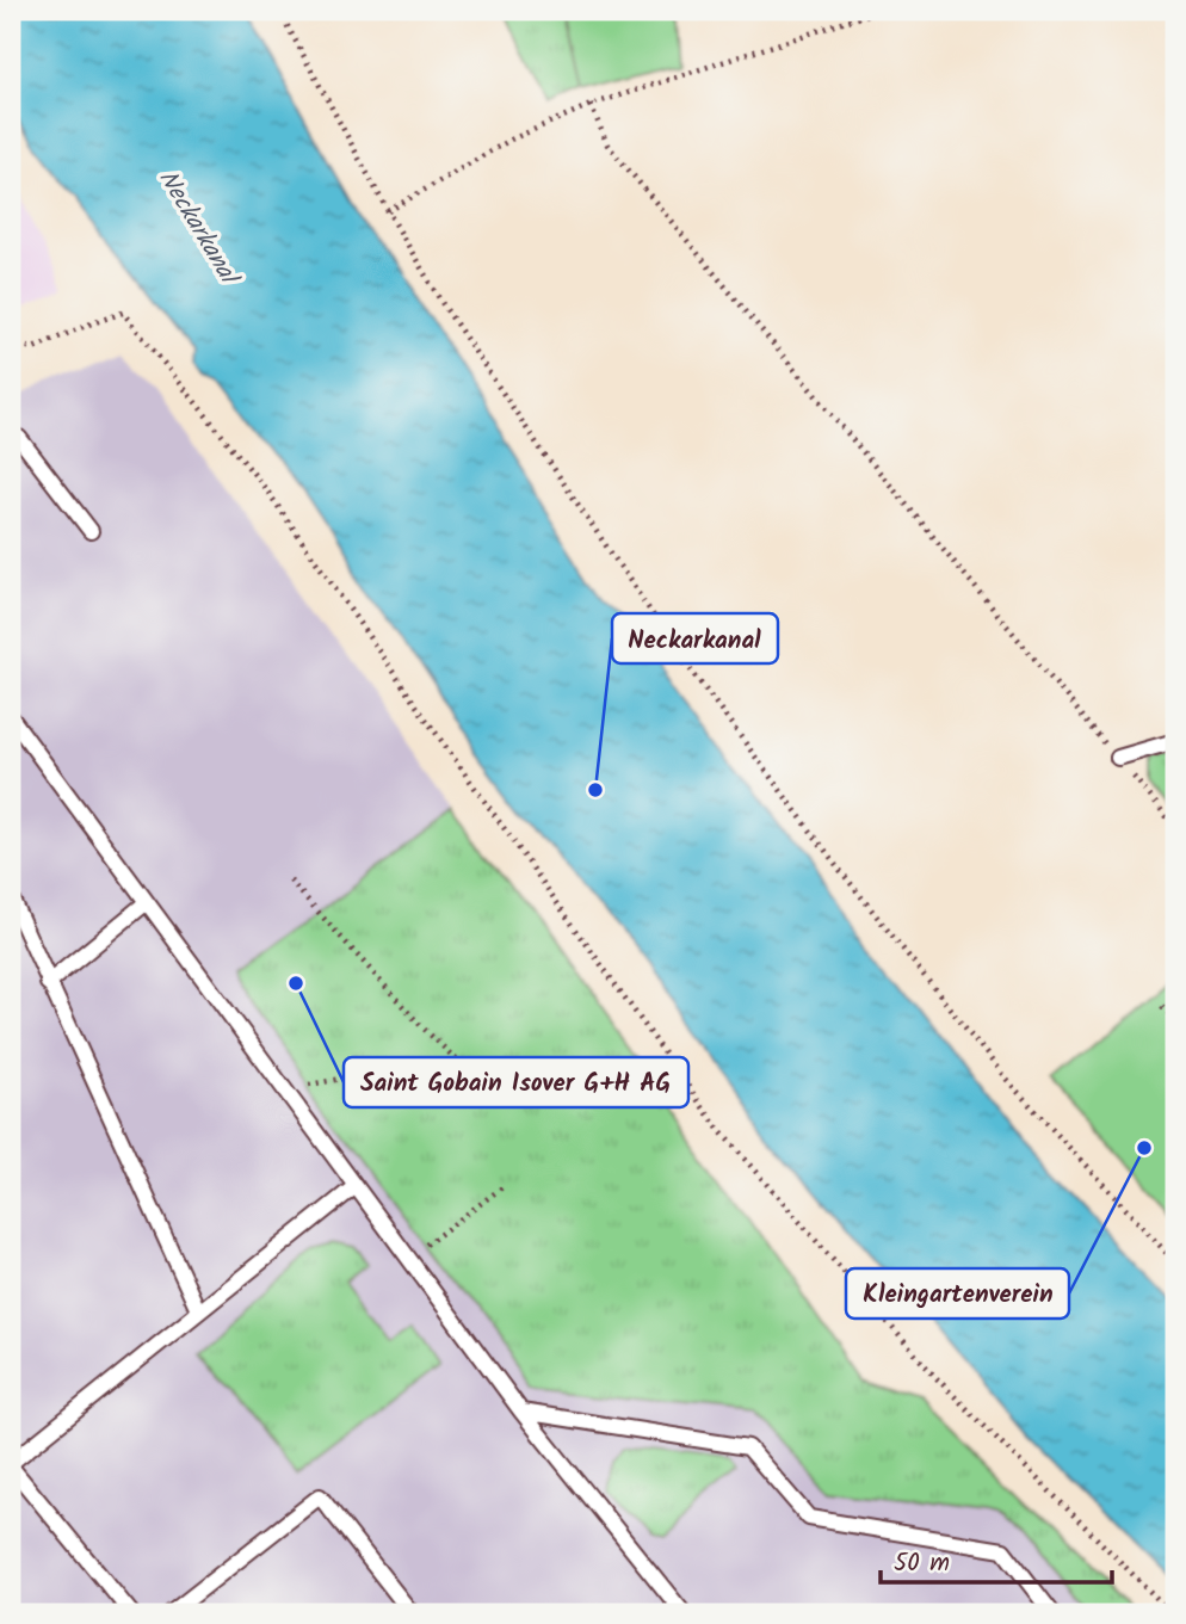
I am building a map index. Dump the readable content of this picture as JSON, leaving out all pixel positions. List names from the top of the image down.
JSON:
{
  "water": ["Neckarkanal"],
  "places": ["Neckarkanal", "Saint Gobain Isover G+H AG", "Kleingartenverein"],
  "scale_bar": "50 m"
}
